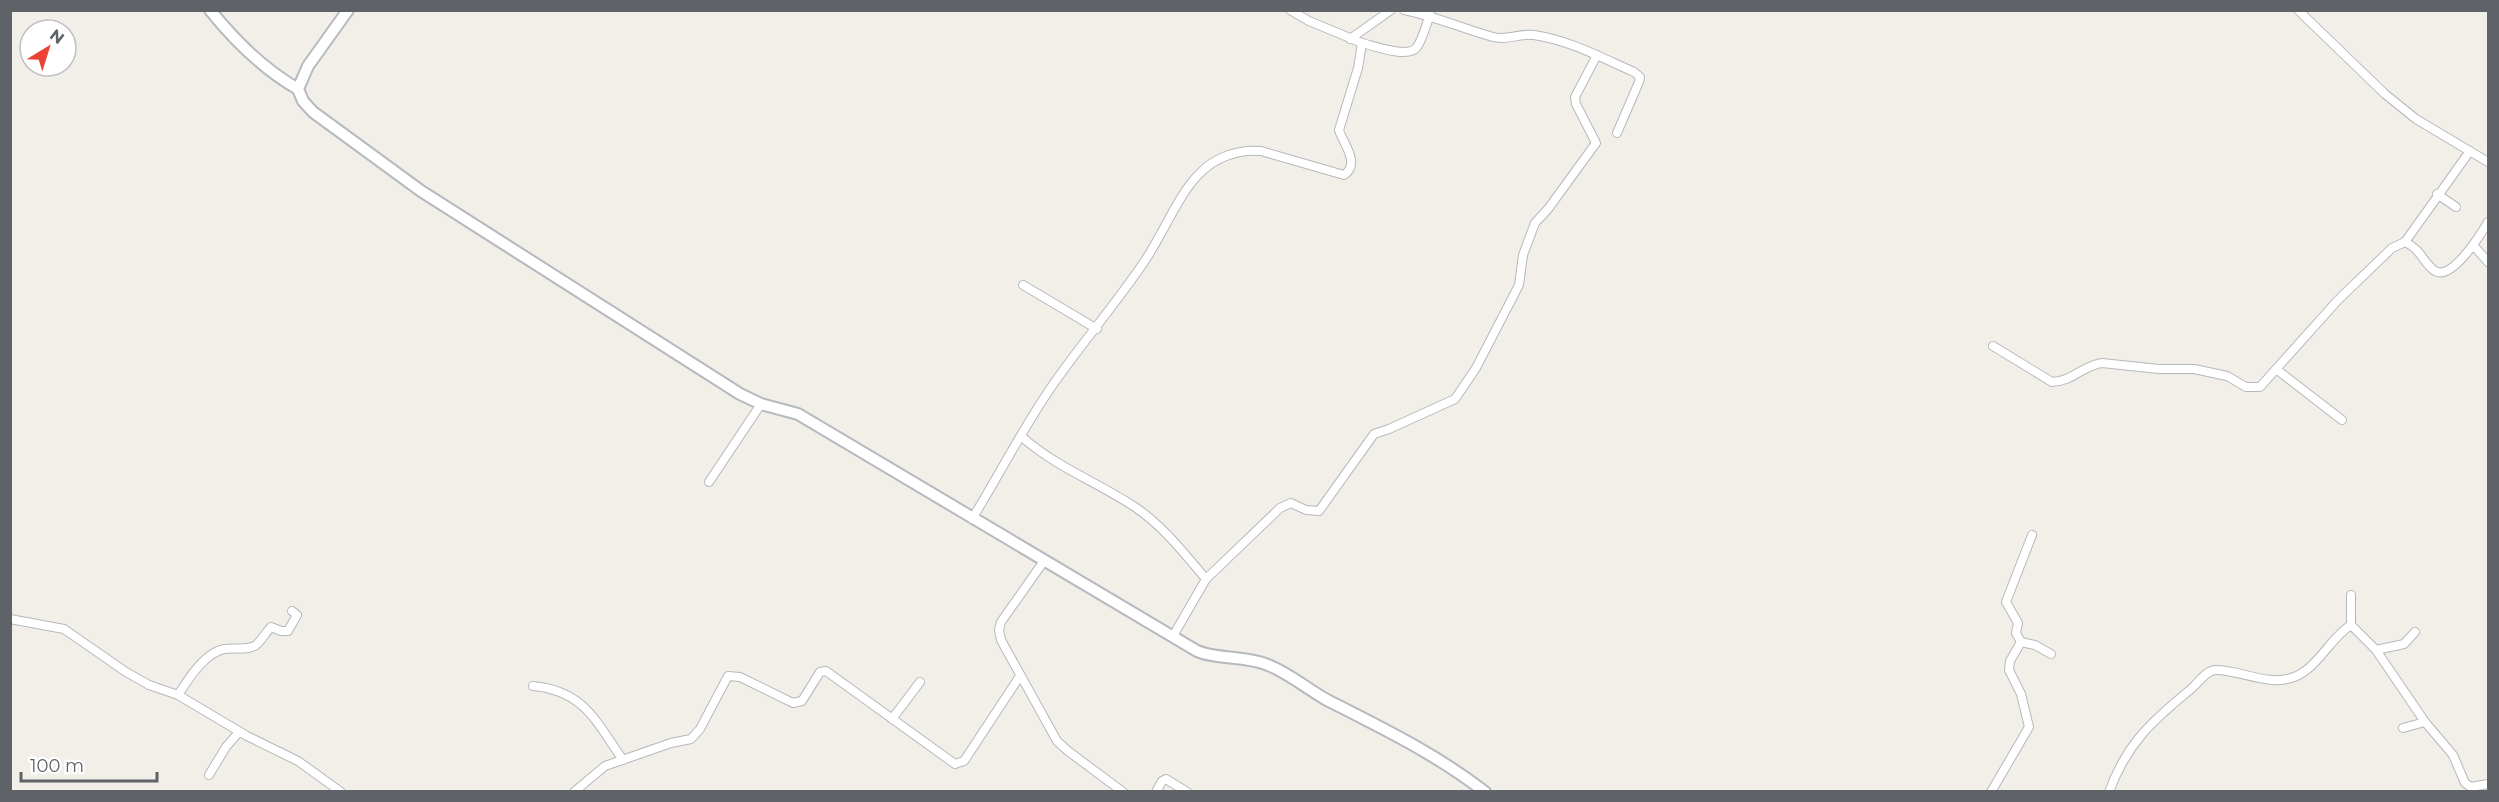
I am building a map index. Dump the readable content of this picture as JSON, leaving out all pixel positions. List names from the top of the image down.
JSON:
{
  "scale_bar": "100 m",
  "north": "top right"
}
